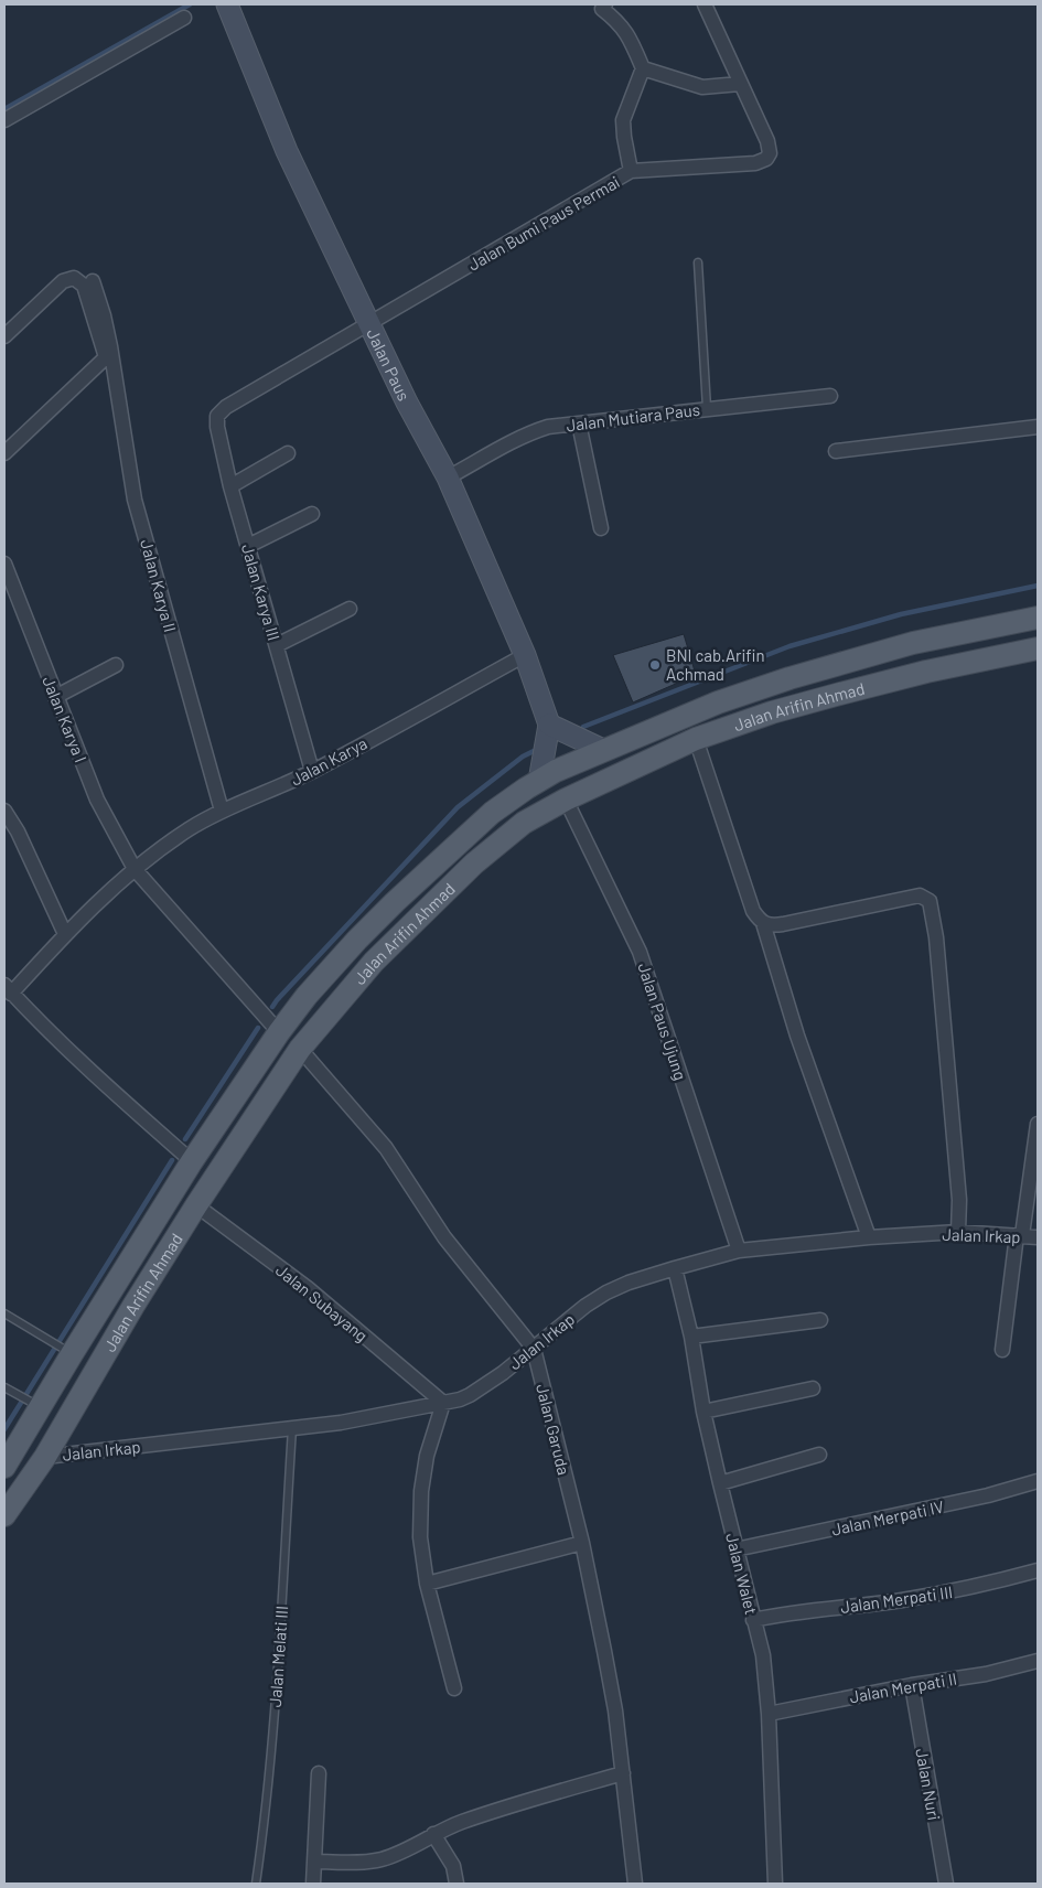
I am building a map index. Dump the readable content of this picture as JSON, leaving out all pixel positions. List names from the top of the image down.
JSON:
{
  "streets": {
    "main road": ["Jalan Paus", "Jalan Arifin Ahmad"],
    "street": [
      "Jalan Bumi Paus Permai",
      "Jalan Mutiara Paus",
      "Jalan Karya II",
      "Jalan Karya III",
      "Jalan Karya I",
      "Jalan Karya",
      "Jalan Paus Ujung",
      "Jalan Irkap",
      "Jalan Subayang",
      "Jalan Garuda",
      "Jalan Merpati IV",
      "Jalan Walet",
      "Jalan Merpati III",
      "Jalan Merpati II",
      "Jalan Nuri"
    ],
    "lane": ["Jalan Melati III"]
  },
  "crossings": [
    ["Jalan Bumi Paus Permai", "Jalan Paus"],
    ["Jalan Bumi Paus Permai", "Jalan Karya III"],
    ["Jalan Paus", "Jalan Mutiara Paus"],
    ["Jalan Paus", "Jalan Arifin Ahmad"],
    ["Jalan Paus", "Jalan Karya"],
    ["Jalan Karya II", "Jalan Karya"],
    ["Jalan Karya III", "Jalan Karya"],
    ["Jalan Arifin Ahmad", "Jalan Paus Ujung"],
    ["Jalan Arifin Ahmad", "Jalan Irkap"],
    ["Jalan Arifin Ahmad", "Jalan Subayang"],
    ["Jalan Arifin Ahmad", "Jalan Garuda"],
    ["Jalan Karya I", "Jalan Karya"],
    ["Jalan Paus Ujung", "Jalan Irkap"],
    ["Jalan Irkap", "Jalan Subayang"],
    ["Jalan Irkap", "Jalan Garuda"],
    ["Jalan Irkap", "Jalan Walet"],
    ["Jalan Irkap", "Jalan Melati III"],
    ["Jalan Merpati IV", "Jalan Walet"],
    ["Jalan Walet", "Jalan Merpati III"],
    ["Jalan Walet", "Jalan Merpati II"],
    ["Jalan Merpati II", "Jalan Nuri"]
  ],
  "places": ["BNI cab.Arifin Achmad"]
}
